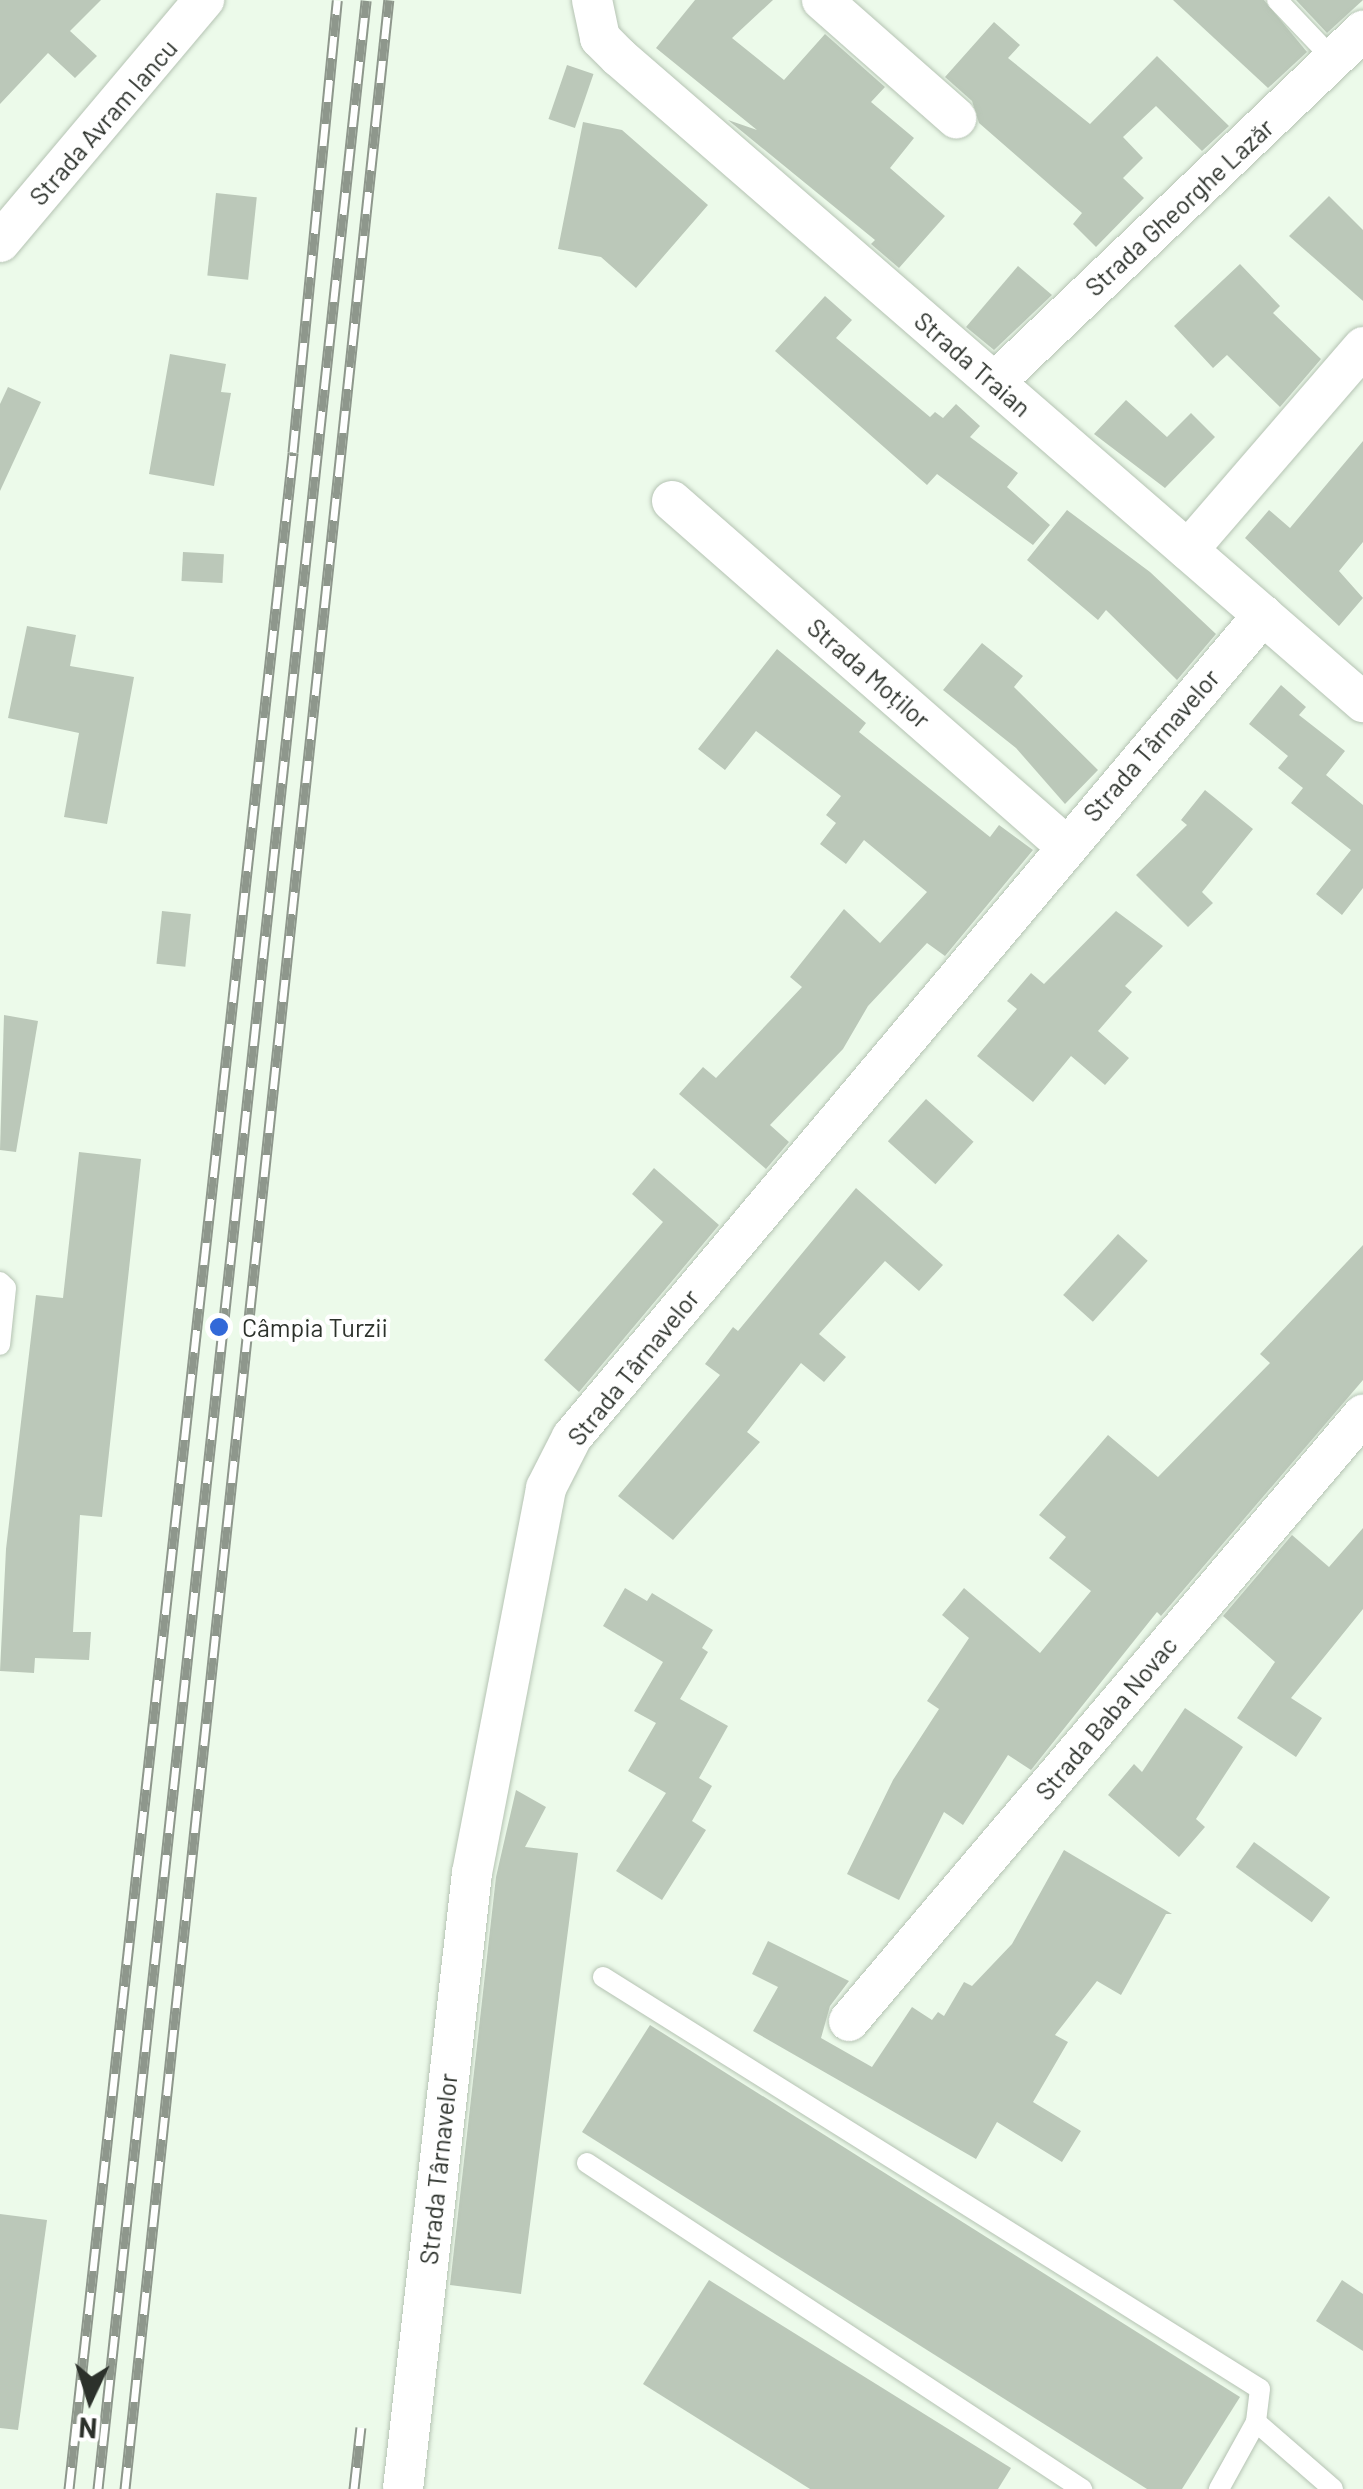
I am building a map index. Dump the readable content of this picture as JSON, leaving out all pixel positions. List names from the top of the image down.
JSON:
{
  "streets": {
    "street": [
      "Strada Avram Iancu",
      "Strada Gheorghe Lazăr",
      "Strada Traian",
      "Strada Moților",
      "Strada Târnavelor",
      "Strada Baba Novac"
    ]
  },
  "crossings": [
    ["Strada Gheorghe Lazăr", "Strada Traian"],
    ["Strada Traian", "Strada Târnavelor"],
    ["Strada Moților", "Strada Târnavelor"]
  ],
  "places": ["Câmpia Turzii"],
  "north": "bottom"
}
